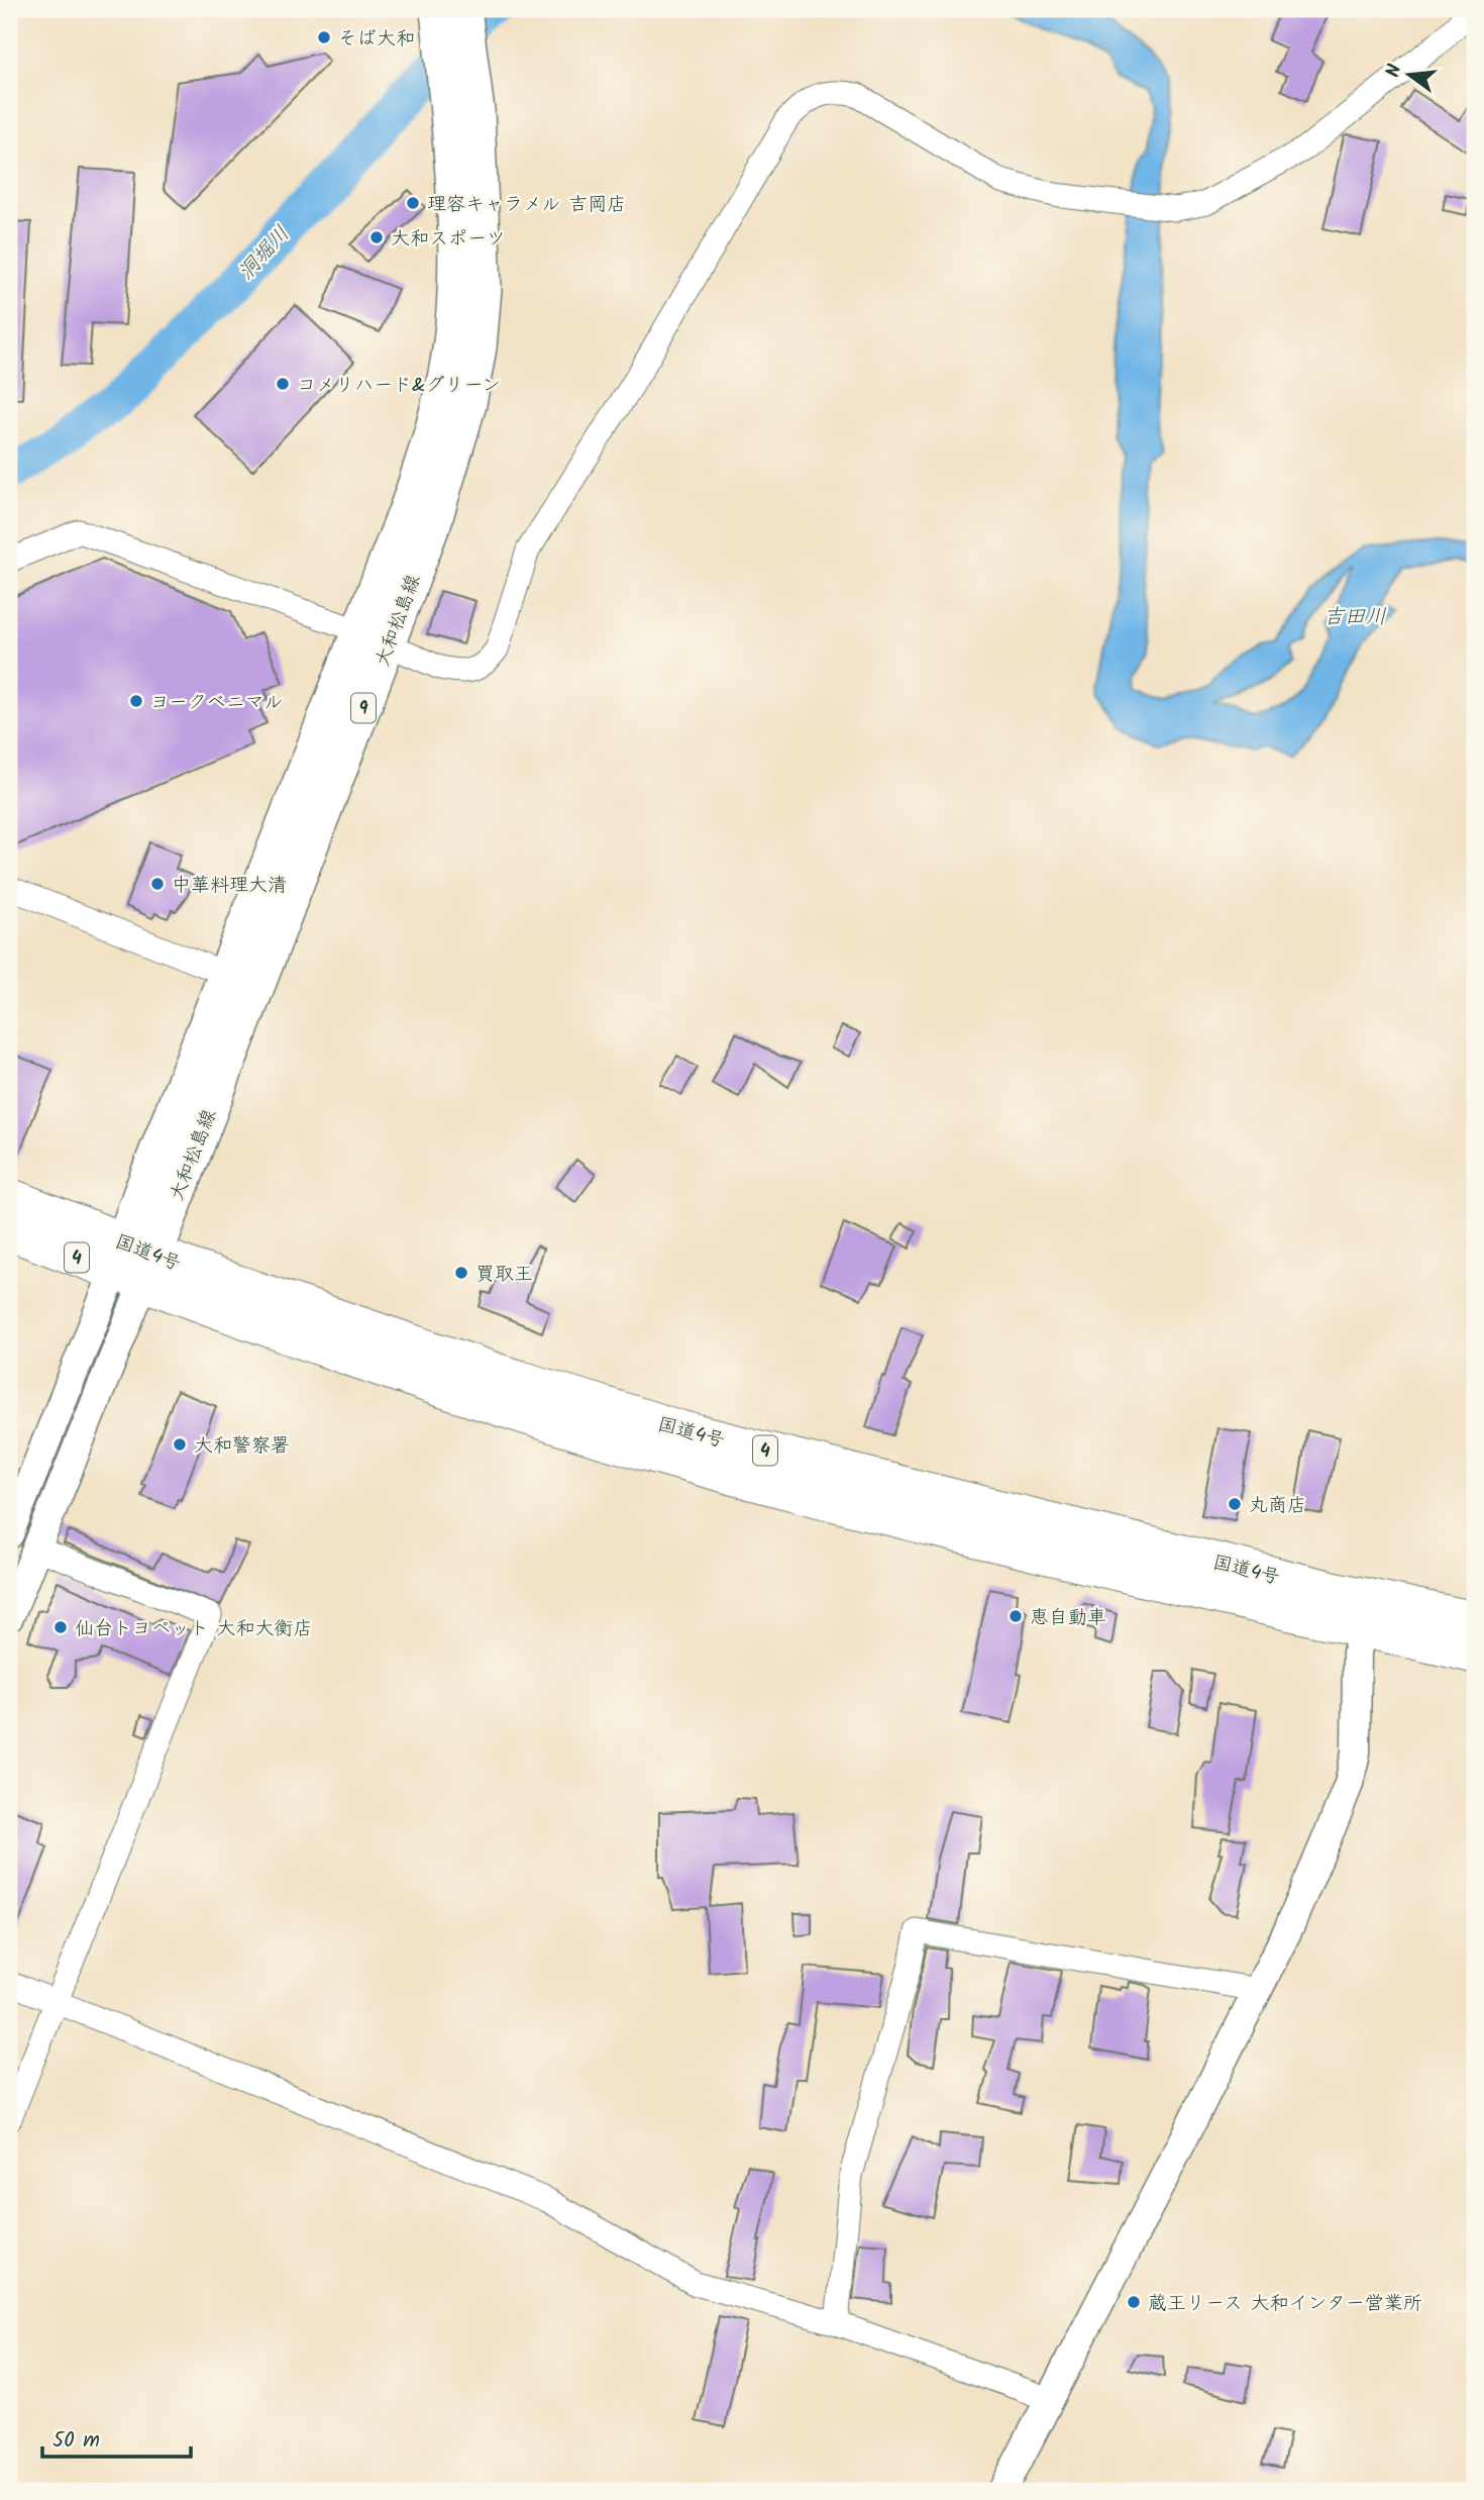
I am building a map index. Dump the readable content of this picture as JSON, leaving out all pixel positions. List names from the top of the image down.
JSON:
{
  "streets": {
    "highway": ["国道4号", "4"],
    "main road": ["大和松島線", "9"]
  },
  "crossings": [
    ["大和松島線", "国道4号"]
  ],
  "water": ["洞堀川", "吉田川"],
  "places": [
    "そば大和",
    "理容キャラメル 吉岡店",
    "大和スポーツ",
    "コメリハード&グリーン",
    "ヨークベニマル",
    "中華料理大清",
    "買取王",
    "大和警察署",
    "丸商店",
    "恵自動車",
    "仙台トヨペット 大和大衡店",
    "蔵王リース 大和インター営業所"
  ],
  "scale_bar": "50 m",
  "north": "left"
}
